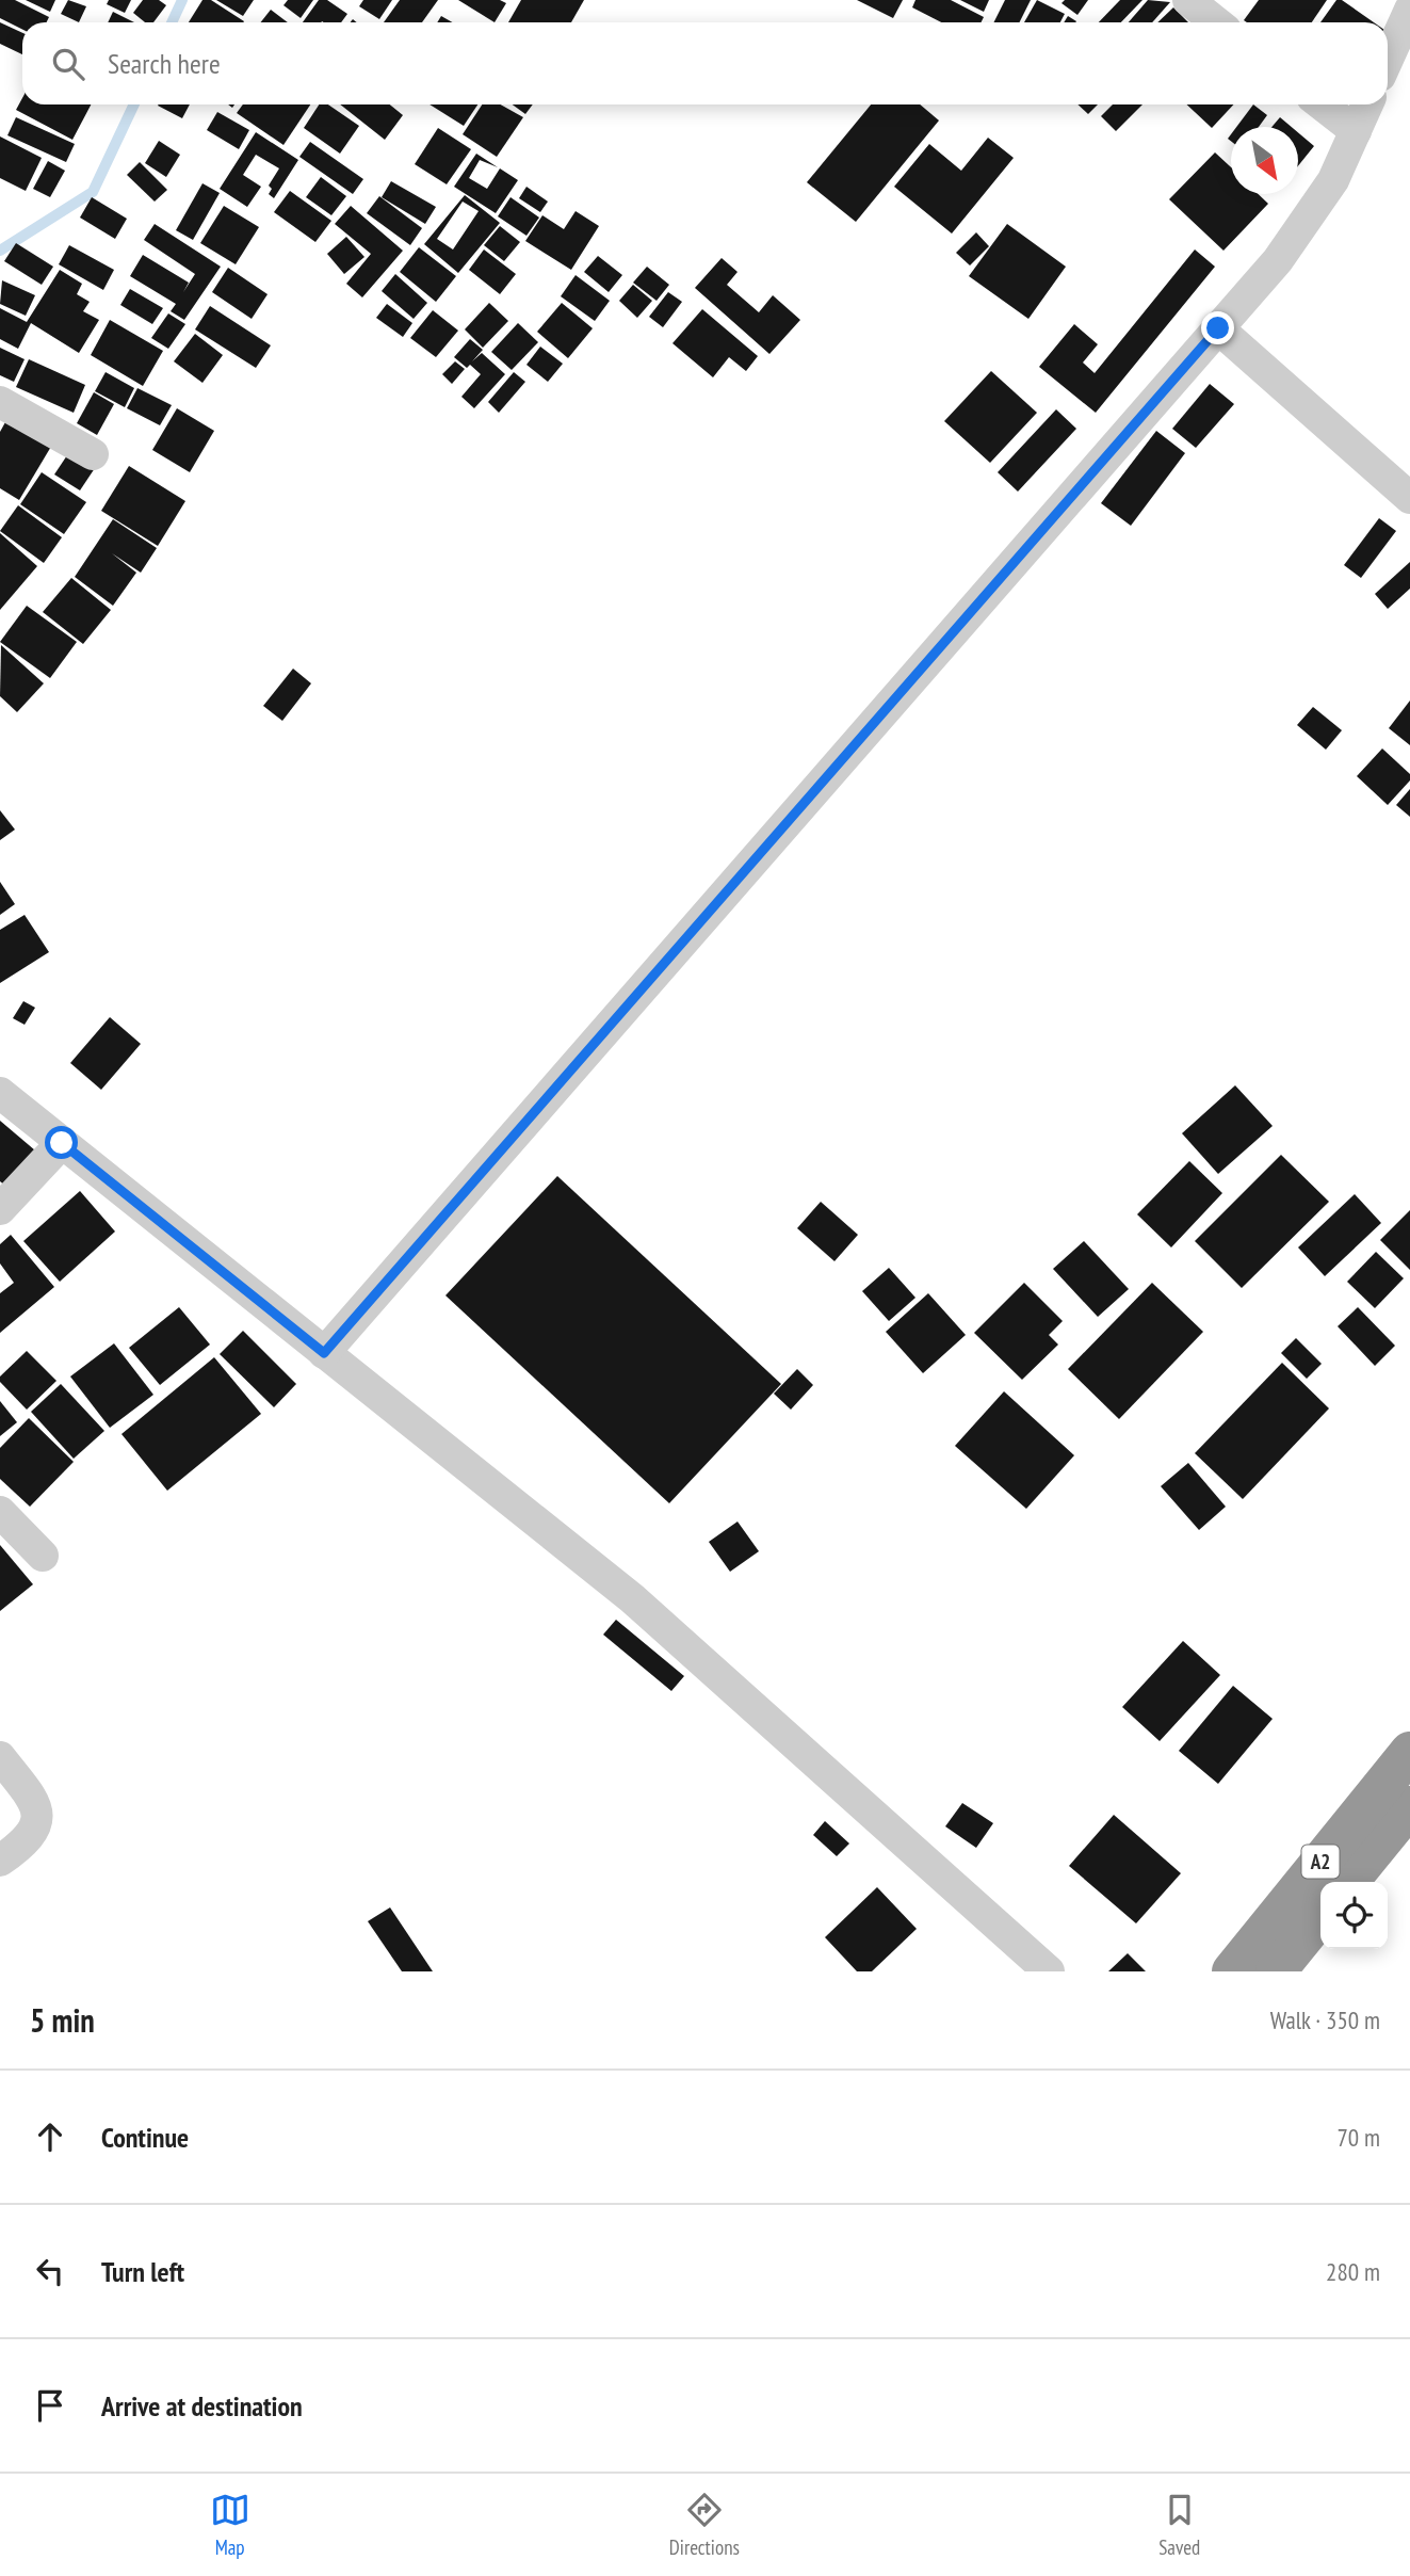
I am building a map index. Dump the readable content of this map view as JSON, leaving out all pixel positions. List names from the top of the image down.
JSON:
{
  "streets": {
    "highway": ["A2"]
  },
  "north": "bottom right",
  "page": {
    "search": "Search here",
    "heading": ["5 min", "Walk · 350 m"],
    "list": [
      ["Continue", "70 m"],
      ["Turn left", "280 m"],
      "Arrive at destination"
    ],
    "nav": ["Map", "Directions", "Saved"]
  }
}
